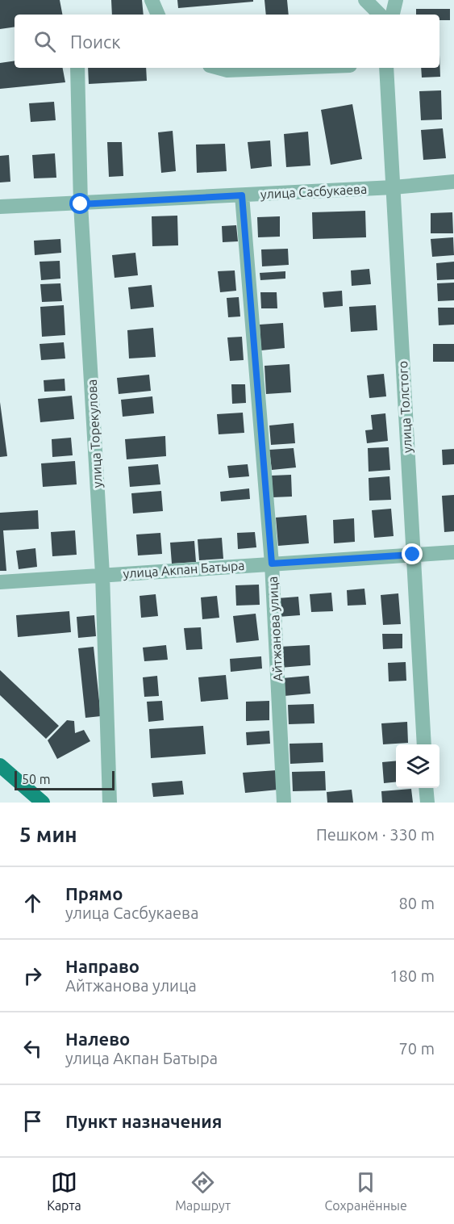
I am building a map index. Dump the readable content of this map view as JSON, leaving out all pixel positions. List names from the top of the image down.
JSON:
{
  "streets": {
    "street": [
      "улица Сасбукаева",
      "улица Толстого",
      "улица Торекулова",
      "улица Акпан Батыра",
      "Айтжанова улица"
    ]
  },
  "crossings": [
    ["улица Сасбукаева", "улица Толстого"],
    ["улица Сасбукаева", "улица Торекулова"],
    ["улица Сасбукаева", "Айтжанова улица"],
    ["улица Толстого", "улица Акпан Батыра"],
    ["улица Торекулова", "улица Акпан Батыра"],
    ["улица Акпан Батыра", "Айтжанова улица"]
  ],
  "scale_bar": "50 m",
  "page": {
    "search": "Поиск",
    "scale": "50 m",
    "heading": ["5 мин", "Пешком · 330 m"],
    "list": [
      ["Прямо", "улица Сасбукаева", "80 m"],
      ["Направо", "Айтжанова улица", "180 m"],
      ["Налево", "улица Акпан Батыра", "70 m"],
      "Пункт назначения"
    ],
    "nav": ["Карта", "Маршрут", "Сохранённые"]
  }
}
